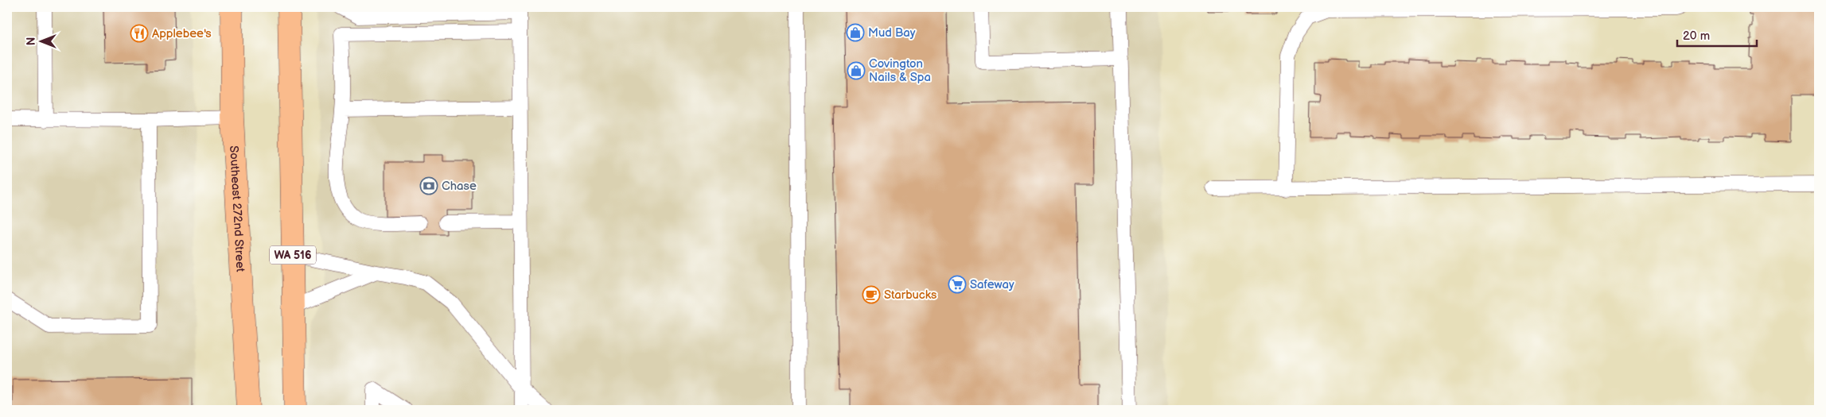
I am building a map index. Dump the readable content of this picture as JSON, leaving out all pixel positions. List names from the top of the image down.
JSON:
{
  "streets": {
    "main road": ["Southeast 272nd Street", "WA 516"]
  },
  "places": {
    "shop": ["Mud Bay", "Covington Nails & Spa"],
    "restaurant": ["Applebee's"],
    "bank": ["Chase"],
    "supermarket": ["Safeway"],
    "cafe": ["Starbucks"]
  },
  "scale_bar": "20 m",
  "north": "left"
}
